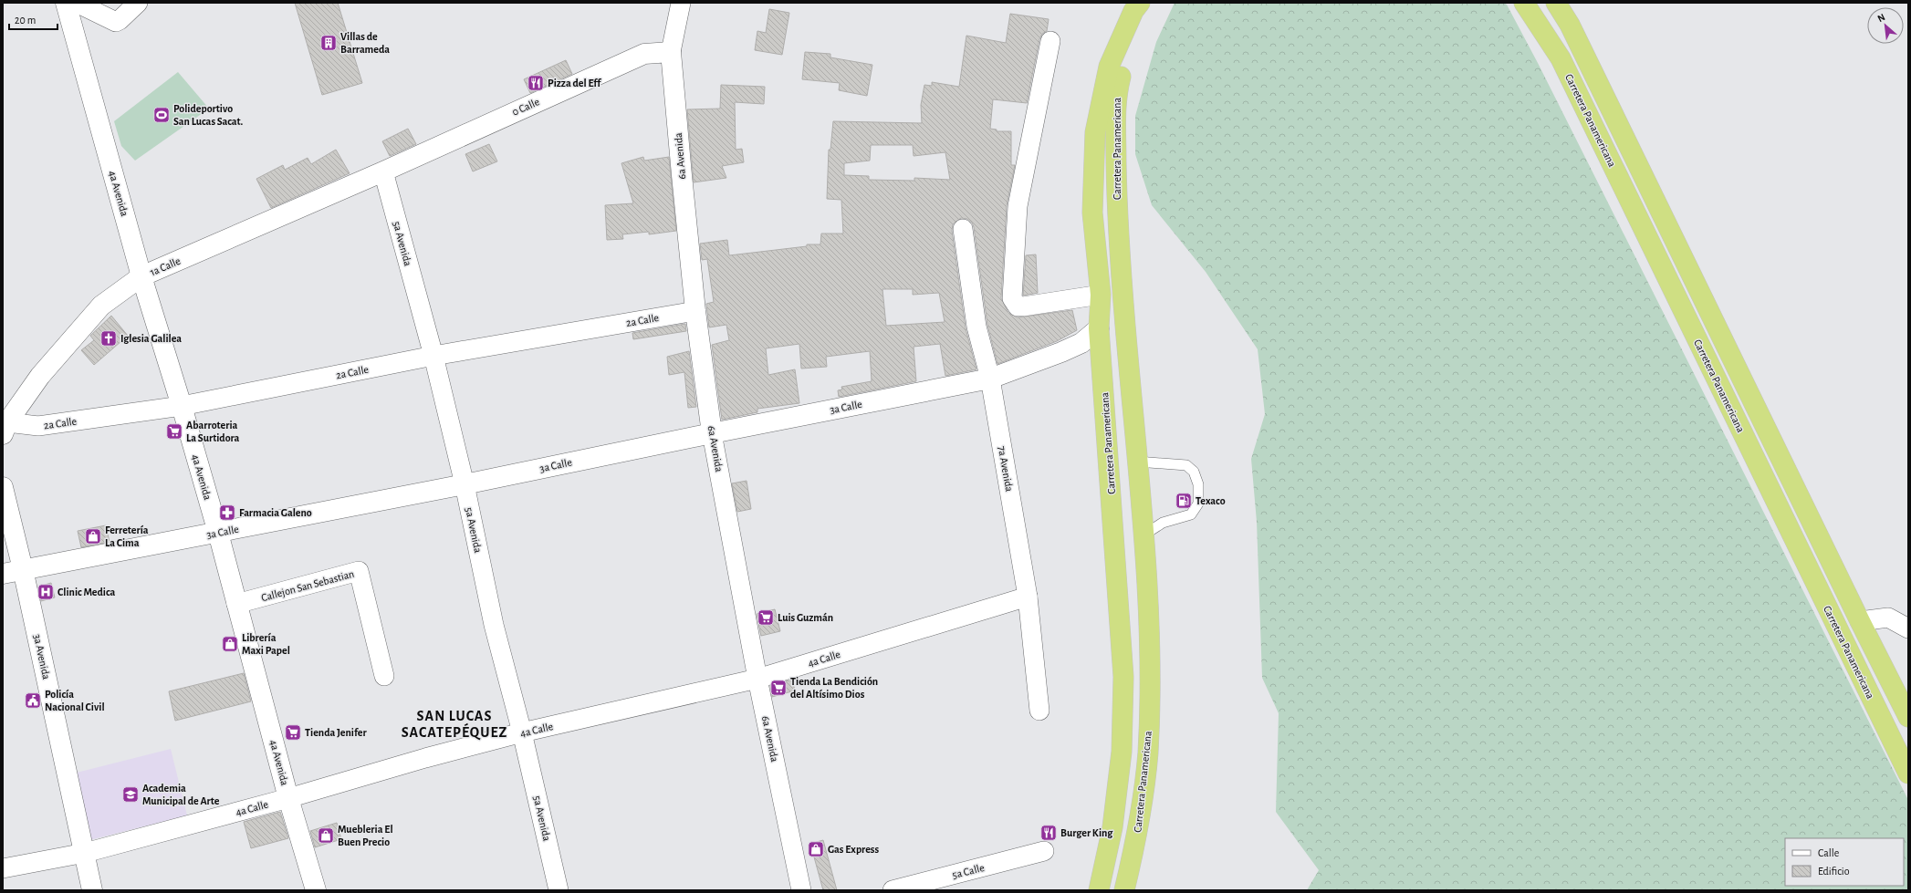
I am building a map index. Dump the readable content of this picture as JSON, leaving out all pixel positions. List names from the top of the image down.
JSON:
{
  "streets": {
    "highway": ["Carretera Panamericana"],
    "street": [
      "0 Calle",
      "6a Avenida",
      "4a Avenida",
      "5a Avenida",
      "1a Calle",
      "2a Calle",
      "3a Calle",
      "7a Avenida",
      "Callejon San Sebastian",
      "3a Avenida",
      "4a Calle",
      "5a Calle"
    ]
  },
  "crossings": [
    ["0 Calle", "6a Avenida"],
    ["0 Calle", "5a Avenida"],
    ["0 Calle", "1a Calle"],
    ["Carretera Panamericana", "3a Calle"],
    ["6a Avenida", "2a Calle"],
    ["6a Avenida", "3a Calle"],
    ["6a Avenida", "4a Calle"],
    ["4a Avenida", "1a Calle"],
    ["4a Avenida", "2a Calle"],
    ["4a Avenida", "3a Calle"],
    ["4a Avenida", "Callejon San Sebastian"],
    ["4a Avenida", "4a Calle"],
    ["5a Avenida", "1a Calle"],
    ["5a Avenida", "2a Calle"],
    ["5a Avenida", "3a Calle"],
    ["5a Avenida", "4a Calle"],
    ["1a Calle", "2a Calle"],
    ["3a Calle", "7a Avenida"],
    ["3a Calle", "3a Avenida"],
    ["7a Avenida", "4a Calle"],
    ["3a Avenida", "4a Calle"]
  ],
  "districts": ["SAN LUCAS SACATEPÉQUEZ"],
  "places": {
    "building": ["Villas de Barrameda"],
    "restaurant": ["Pizza del Eff", "Burger King"],
    "sports": ["Polideportivo San Lucas Sacat."],
    "church": ["Iglesia Galilea"],
    "supermarket": [
      "Abarroteria La Surtidora",
      "Luis Guzmán",
      "Tienda La Bendición del Altísimo Dios",
      "Tienda Jenifer"
    ],
    "fuel station": ["Texaco"],
    "pharmacy": ["Farmacia Galeno"],
    "shop": [
      "Ferretería La Cima",
      "Librería Maxi Papel",
      "Muebleria El Buen Precio",
      "Gas Express"
    ],
    "hospital": ["Clinic Medica"],
    "public building": ["Policía Nacional Civil"],
    "school or university": ["Academia Municipal de Arte"]
  },
  "legend": ["Calle", "Edificio"],
  "scale_bar": "20 m",
  "north": "top left"
}
